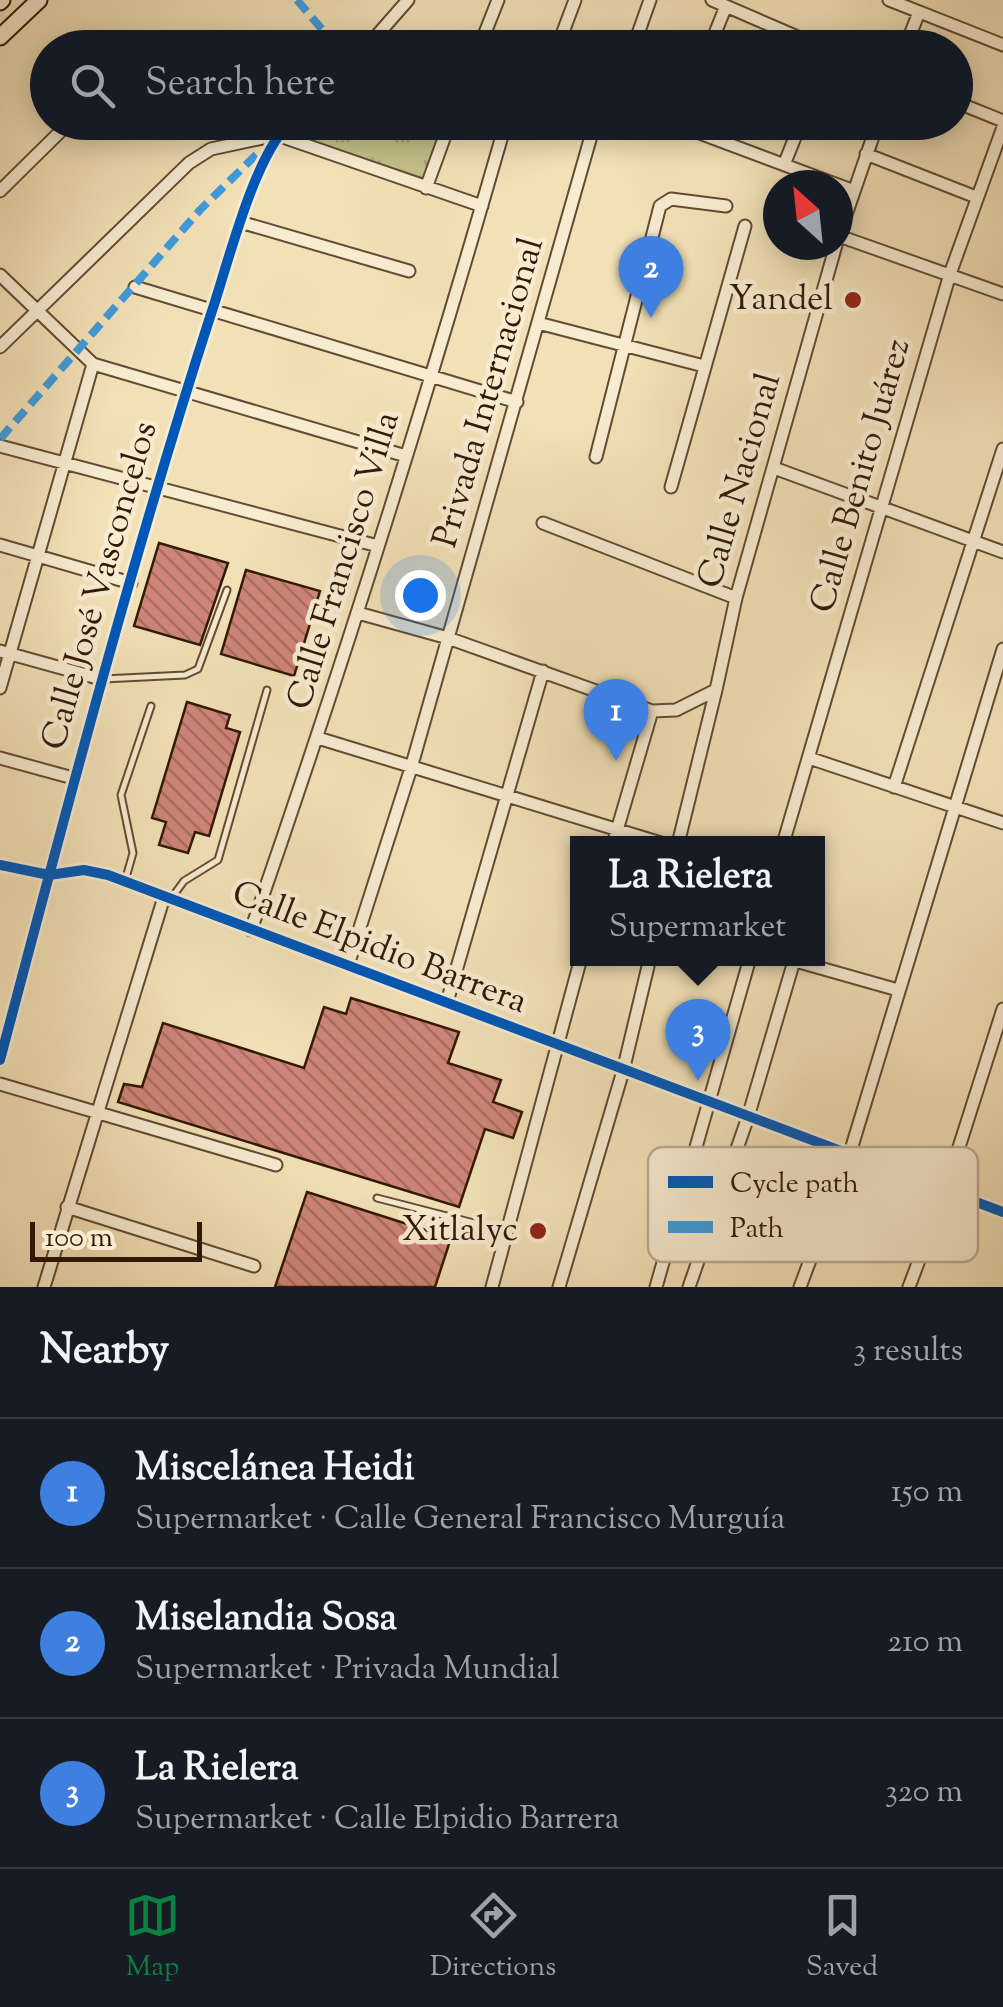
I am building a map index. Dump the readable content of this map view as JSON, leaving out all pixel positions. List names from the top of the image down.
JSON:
{
  "streets": {
    "street": [
      "Privada Internacional",
      "Calle Benito Juárez",
      "Calle Nacional",
      "Calle Francisco Villa",
      "Calle José Vasconcelos",
      "Calle Elpidio Barrera"
    ]
  },
  "crossings": [
    ["Privada Internacional", "Calle Elpidio Barrera"],
    ["Calle Francisco Villa", "Calle Elpidio Barrera"],
    ["Calle José Vasconcelos", "Calle Elpidio Barrera"]
  ],
  "places": ["Yandel", "Xitlalyc"],
  "legend": ["Cycle path", "Path"],
  "scale_bar": "100 m",
  "north": "top left",
  "page": {
    "search": "Search here",
    "pins": ["2", "1", "3"],
    "popup": ["La Rielera", "Supermarket"],
    "scale": "100 m",
    "heading": ["Nearby", "3 results"],
    "list": [
      {
        "mark": "1",
        "name": "Miscelánea Heidi",
        "note": "Supermarket · Calle General Francisco Murguía",
        "value": "150 m"
      },
      {
        "mark": "2",
        "name": "Miselandia Sosa",
        "note": "Supermarket · Privada Mundial",
        "value": "210 m"
      },
      {
        "mark": "3",
        "name": "La Rielera",
        "note": "Supermarket · Calle Elpidio Barrera",
        "value": "320 m"
      }
    ],
    "nav": ["Map", "Directions", "Saved"]
  }
}
